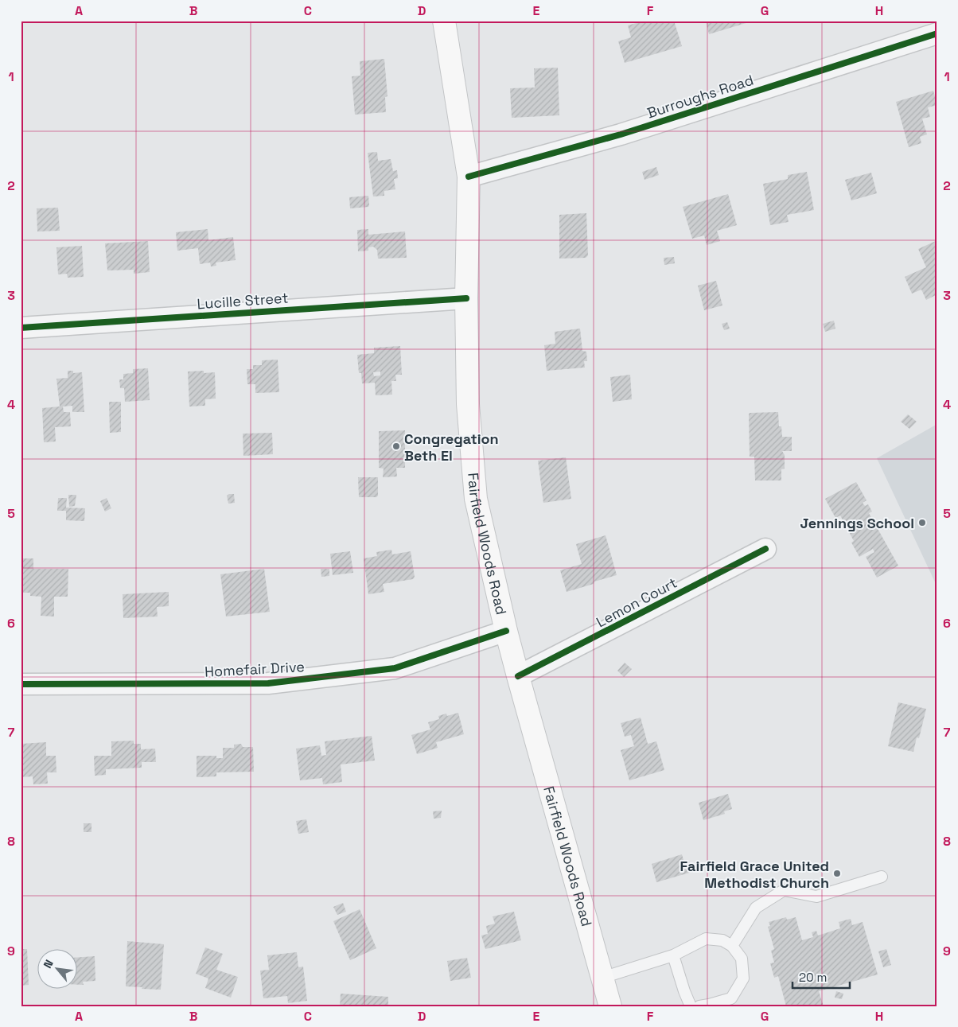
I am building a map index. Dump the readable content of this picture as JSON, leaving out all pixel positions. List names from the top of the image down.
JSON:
{
  "streets": {
    "main road": ["Fairfield Woods Road"],
    "street": [
      "Burroughs Road",
      "Lucille Street",
      "Lemon Court",
      "Homefair Drive"
    ]
  },
  "crossings": [
    ["Burroughs Road", "Fairfield Woods Road"],
    ["Lucille Street", "Fairfield Woods Road"],
    ["Fairfield Woods Road", "Lemon Court"],
    ["Fairfield Woods Road", "Homefair Drive"]
  ],
  "places": ["Congregation Beth El", "Jennings School", "Fairfield Grace United Methodist Church"],
  "scale_bar": "20 m",
  "north": "top left",
  "grid": {
    "columns": [
      "A",
      "B",
      "C",
      "D",
      "E",
      "F",
      "G",
      "H"
    ],
    "rows": [
      "1",
      "2",
      "3",
      "4",
      "5",
      "6",
      "7",
      "8",
      "9"
    ]
  }
}
